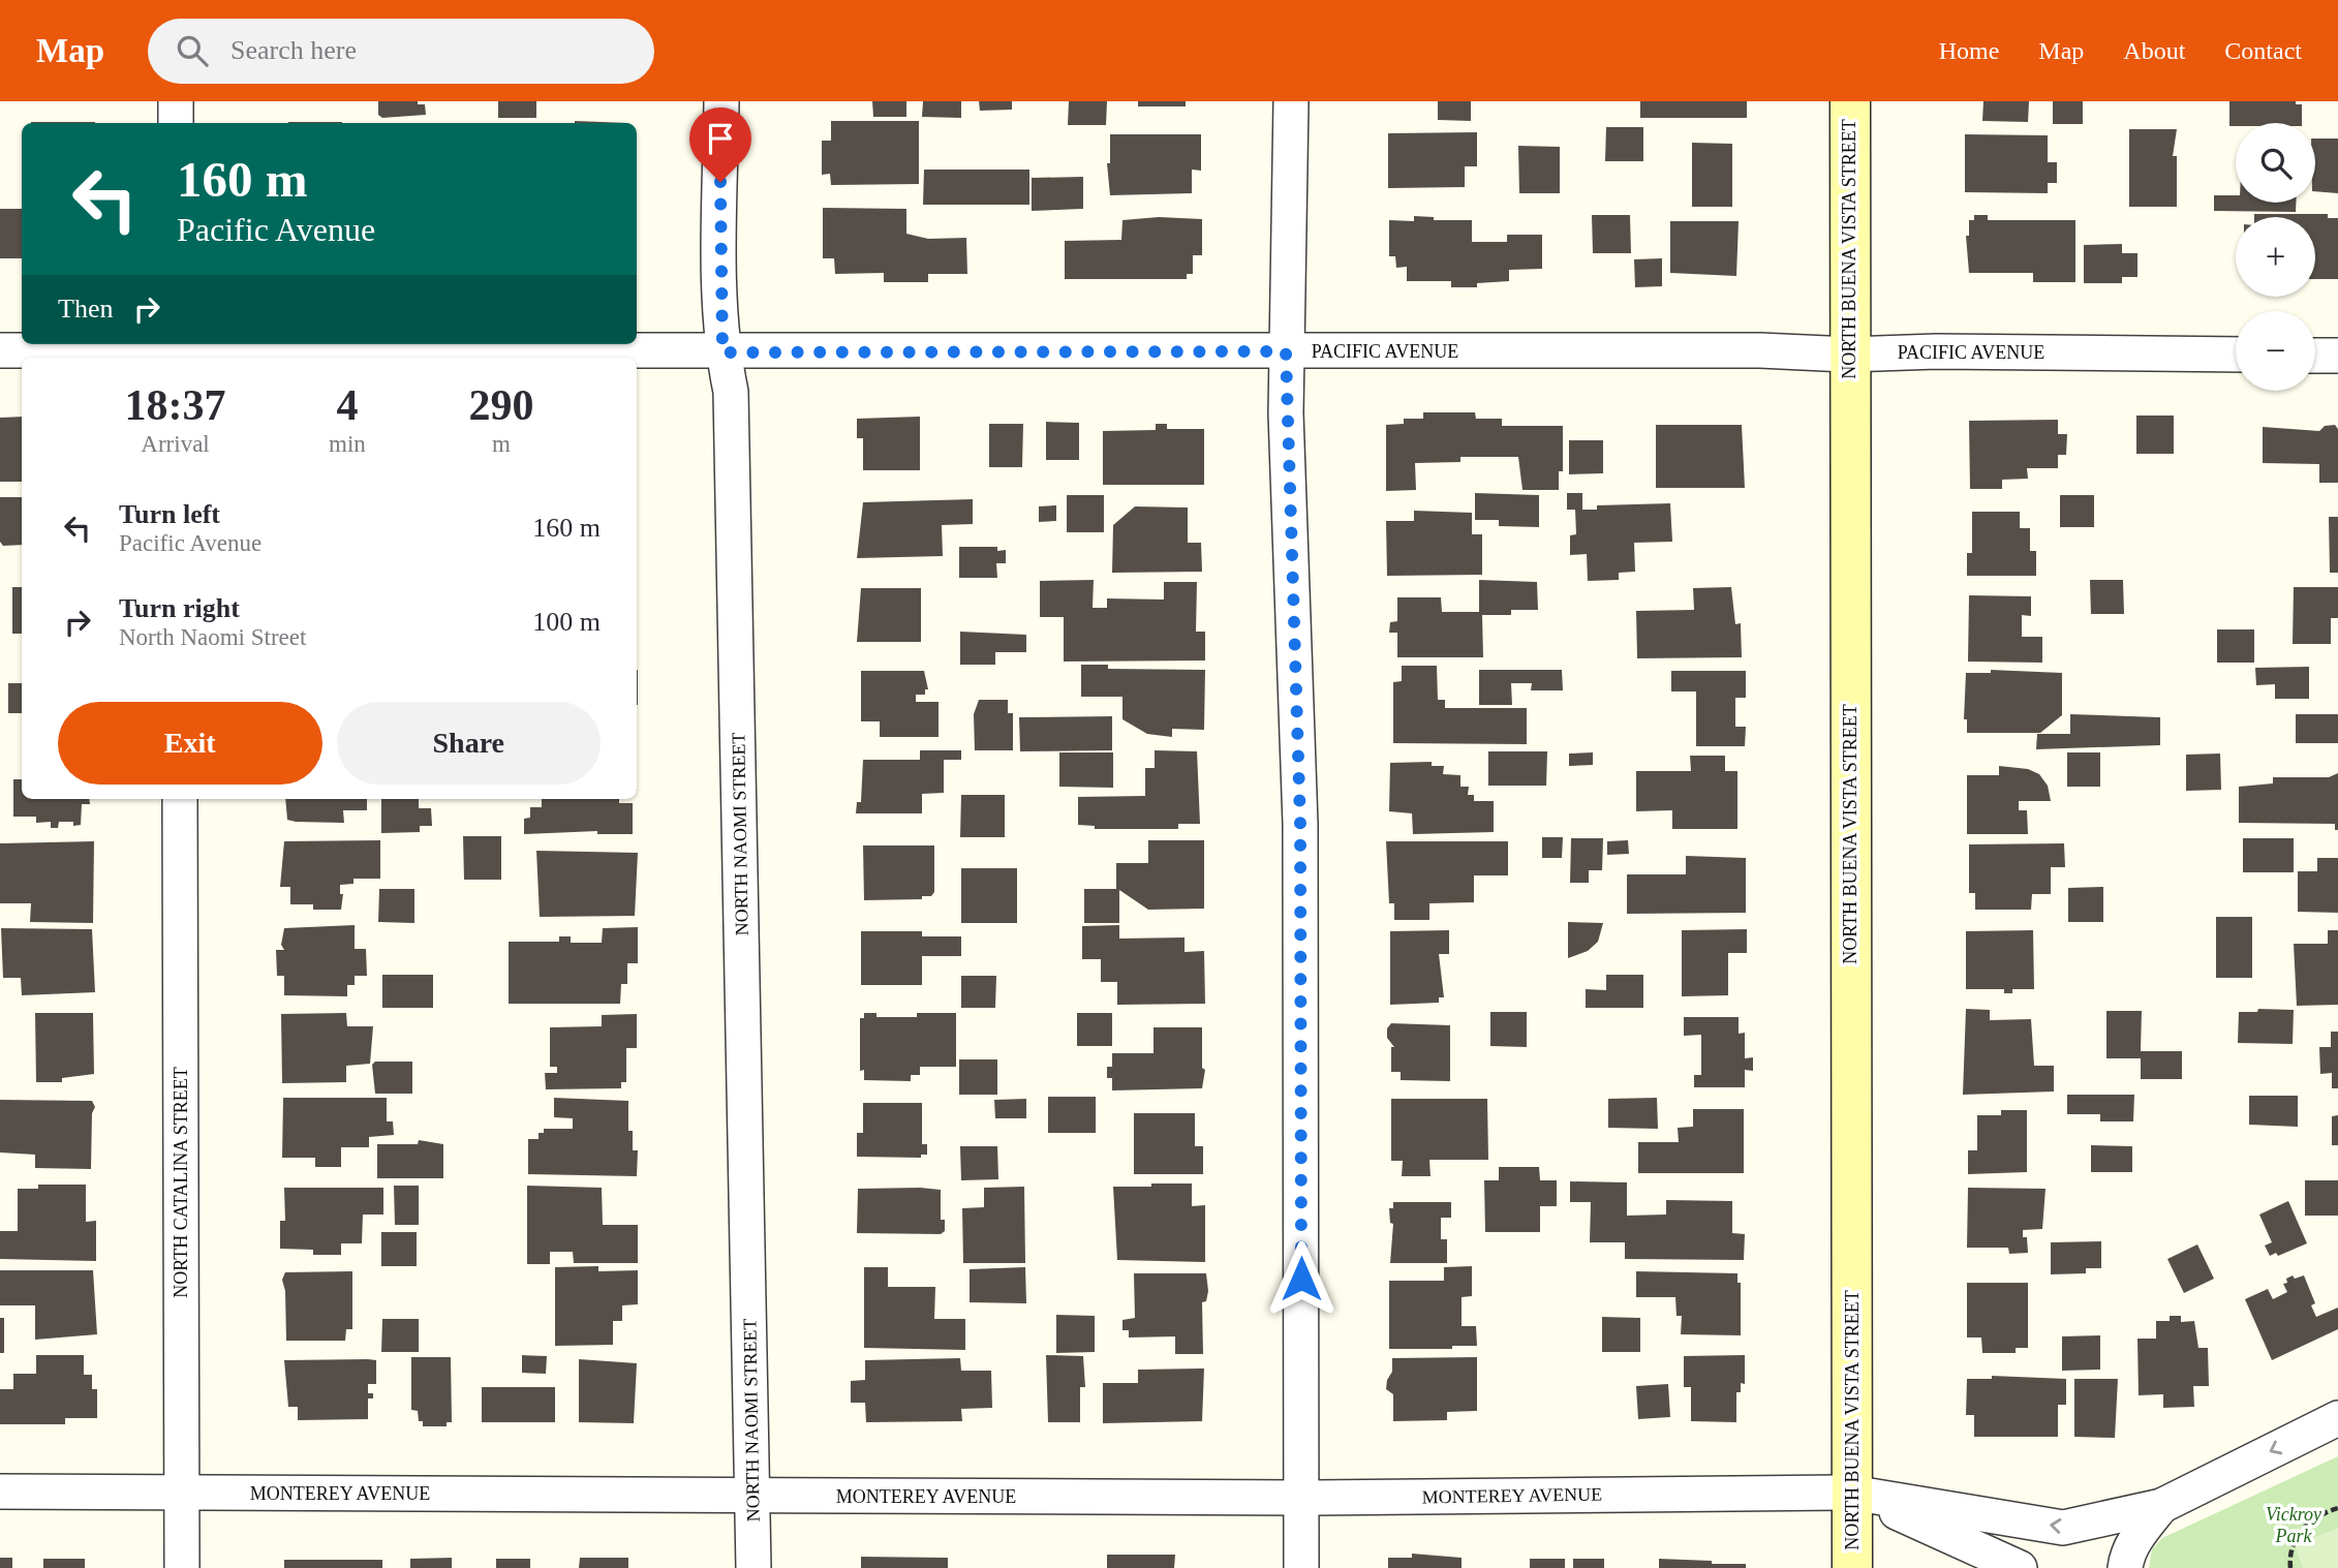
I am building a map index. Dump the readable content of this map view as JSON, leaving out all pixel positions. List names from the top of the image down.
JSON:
{
  "streets": {
    "main road": ["NORTH BUENA VISTA STREET"],
    "street": [
      "PACIFIC AVENUE",
      "NORTH NAOMI STREET",
      "NORTH CATALINA STREET",
      "MONTEREY AVENUE"
    ]
  },
  "crossings": [
    ["NORTH BUENA VISTA STREET", "PACIFIC AVENUE"],
    ["NORTH BUENA VISTA STREET", "MONTEREY AVENUE"],
    ["PACIFIC AVENUE", "NORTH NAOMI STREET"],
    ["NORTH NAOMI STREET", "MONTEREY AVENUE"],
    ["NORTH CATALINA STREET", "MONTEREY AVENUE"]
  ],
  "parks": ["Vickroy Park"],
  "page": {
    "header": "Map",
    "search": "Search here",
    "nav": [
      "Home",
      "Map",
      "About",
      "Contact"
    ],
    "map_buttons": ["+", "−"],
    "turn": ["160 m", "Pacific Avenue"],
    "then": "Then",
    "eta": [
      "18:37",
      "Arrival",
      "4",
      "min",
      "290",
      "m"
    ],
    "list": [
      {
        "name": "Turn left",
        "note": "Pacific Avenue",
        "value": "160 m"
      },
      {
        "name": "Turn right",
        "note": "North Naomi Street",
        "value": "100 m"
      }
    ],
    "buttons": ["Exit", "Share"]
  }
}
